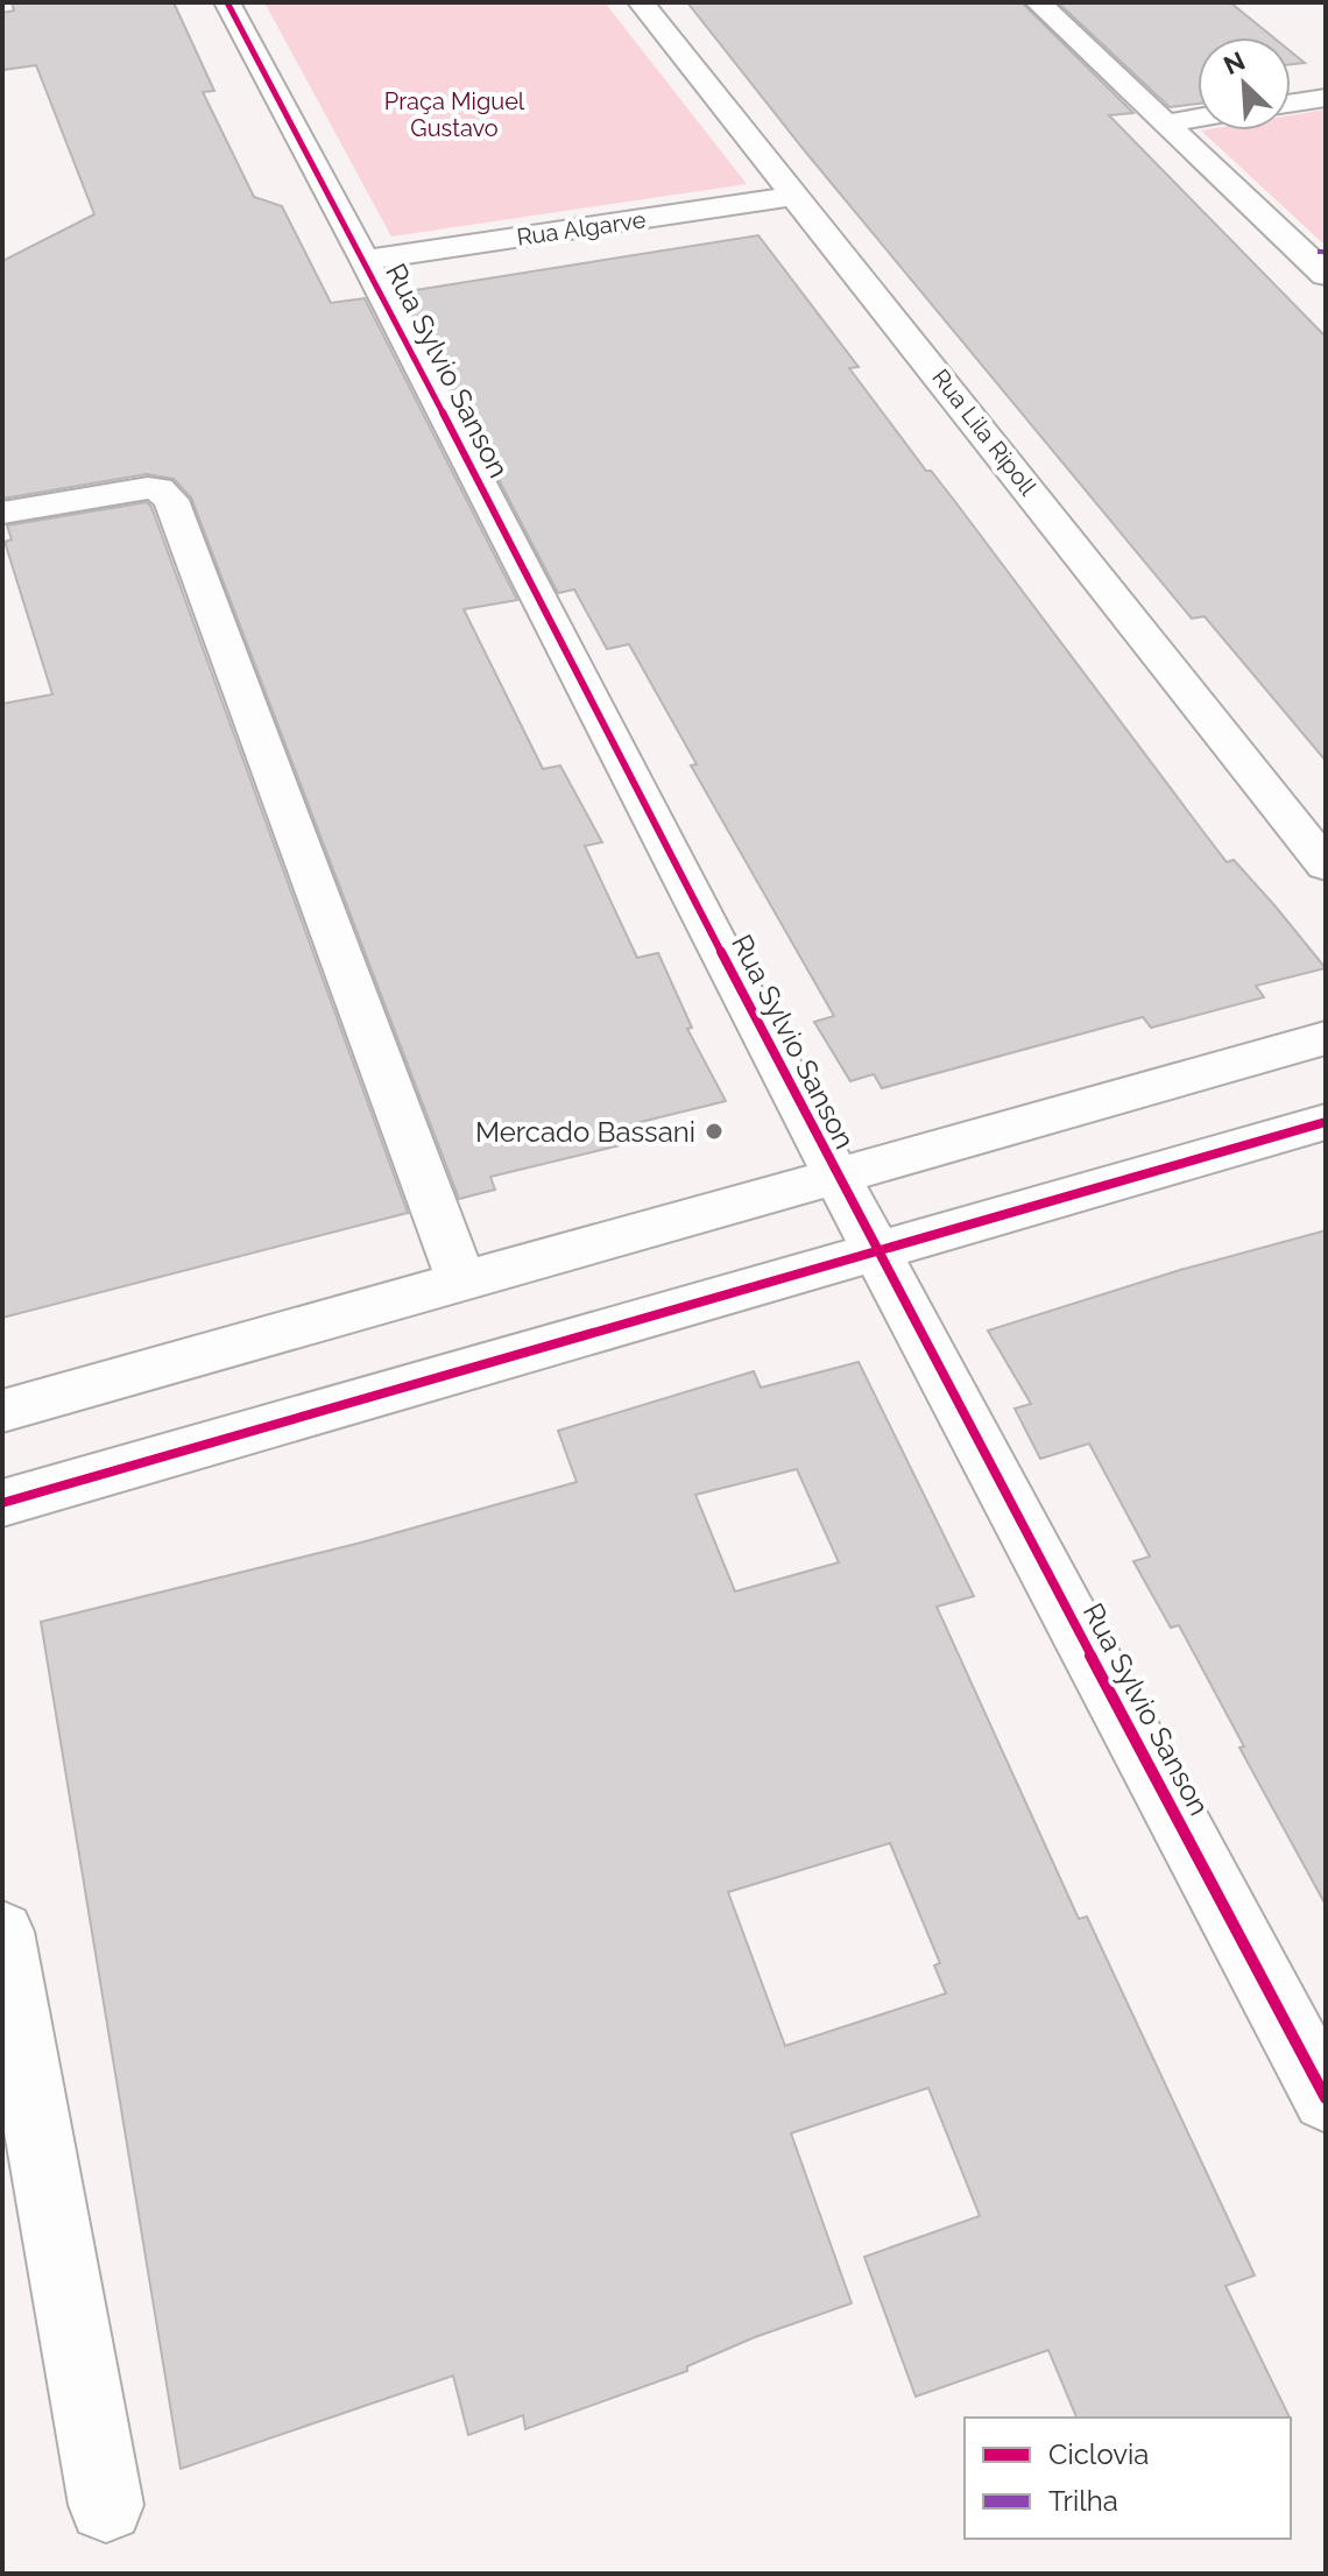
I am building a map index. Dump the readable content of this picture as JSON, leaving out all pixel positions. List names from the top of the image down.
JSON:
{
  "streets": {
    "street": ["Rua Algarve", "Rua Sylvio Sanson", "Rua Lila Ripoll"]
  },
  "crossings": [
    ["Rua Algarve", "Rua Sylvio Sanson"],
    ["Rua Algarve", "Rua Lila Ripoll"]
  ],
  "parks": ["Praça Miguel Gustavo"],
  "places": ["Mercado Bassani"],
  "legend": ["Ciclovia", "Trilha"],
  "north": "top left"
}
